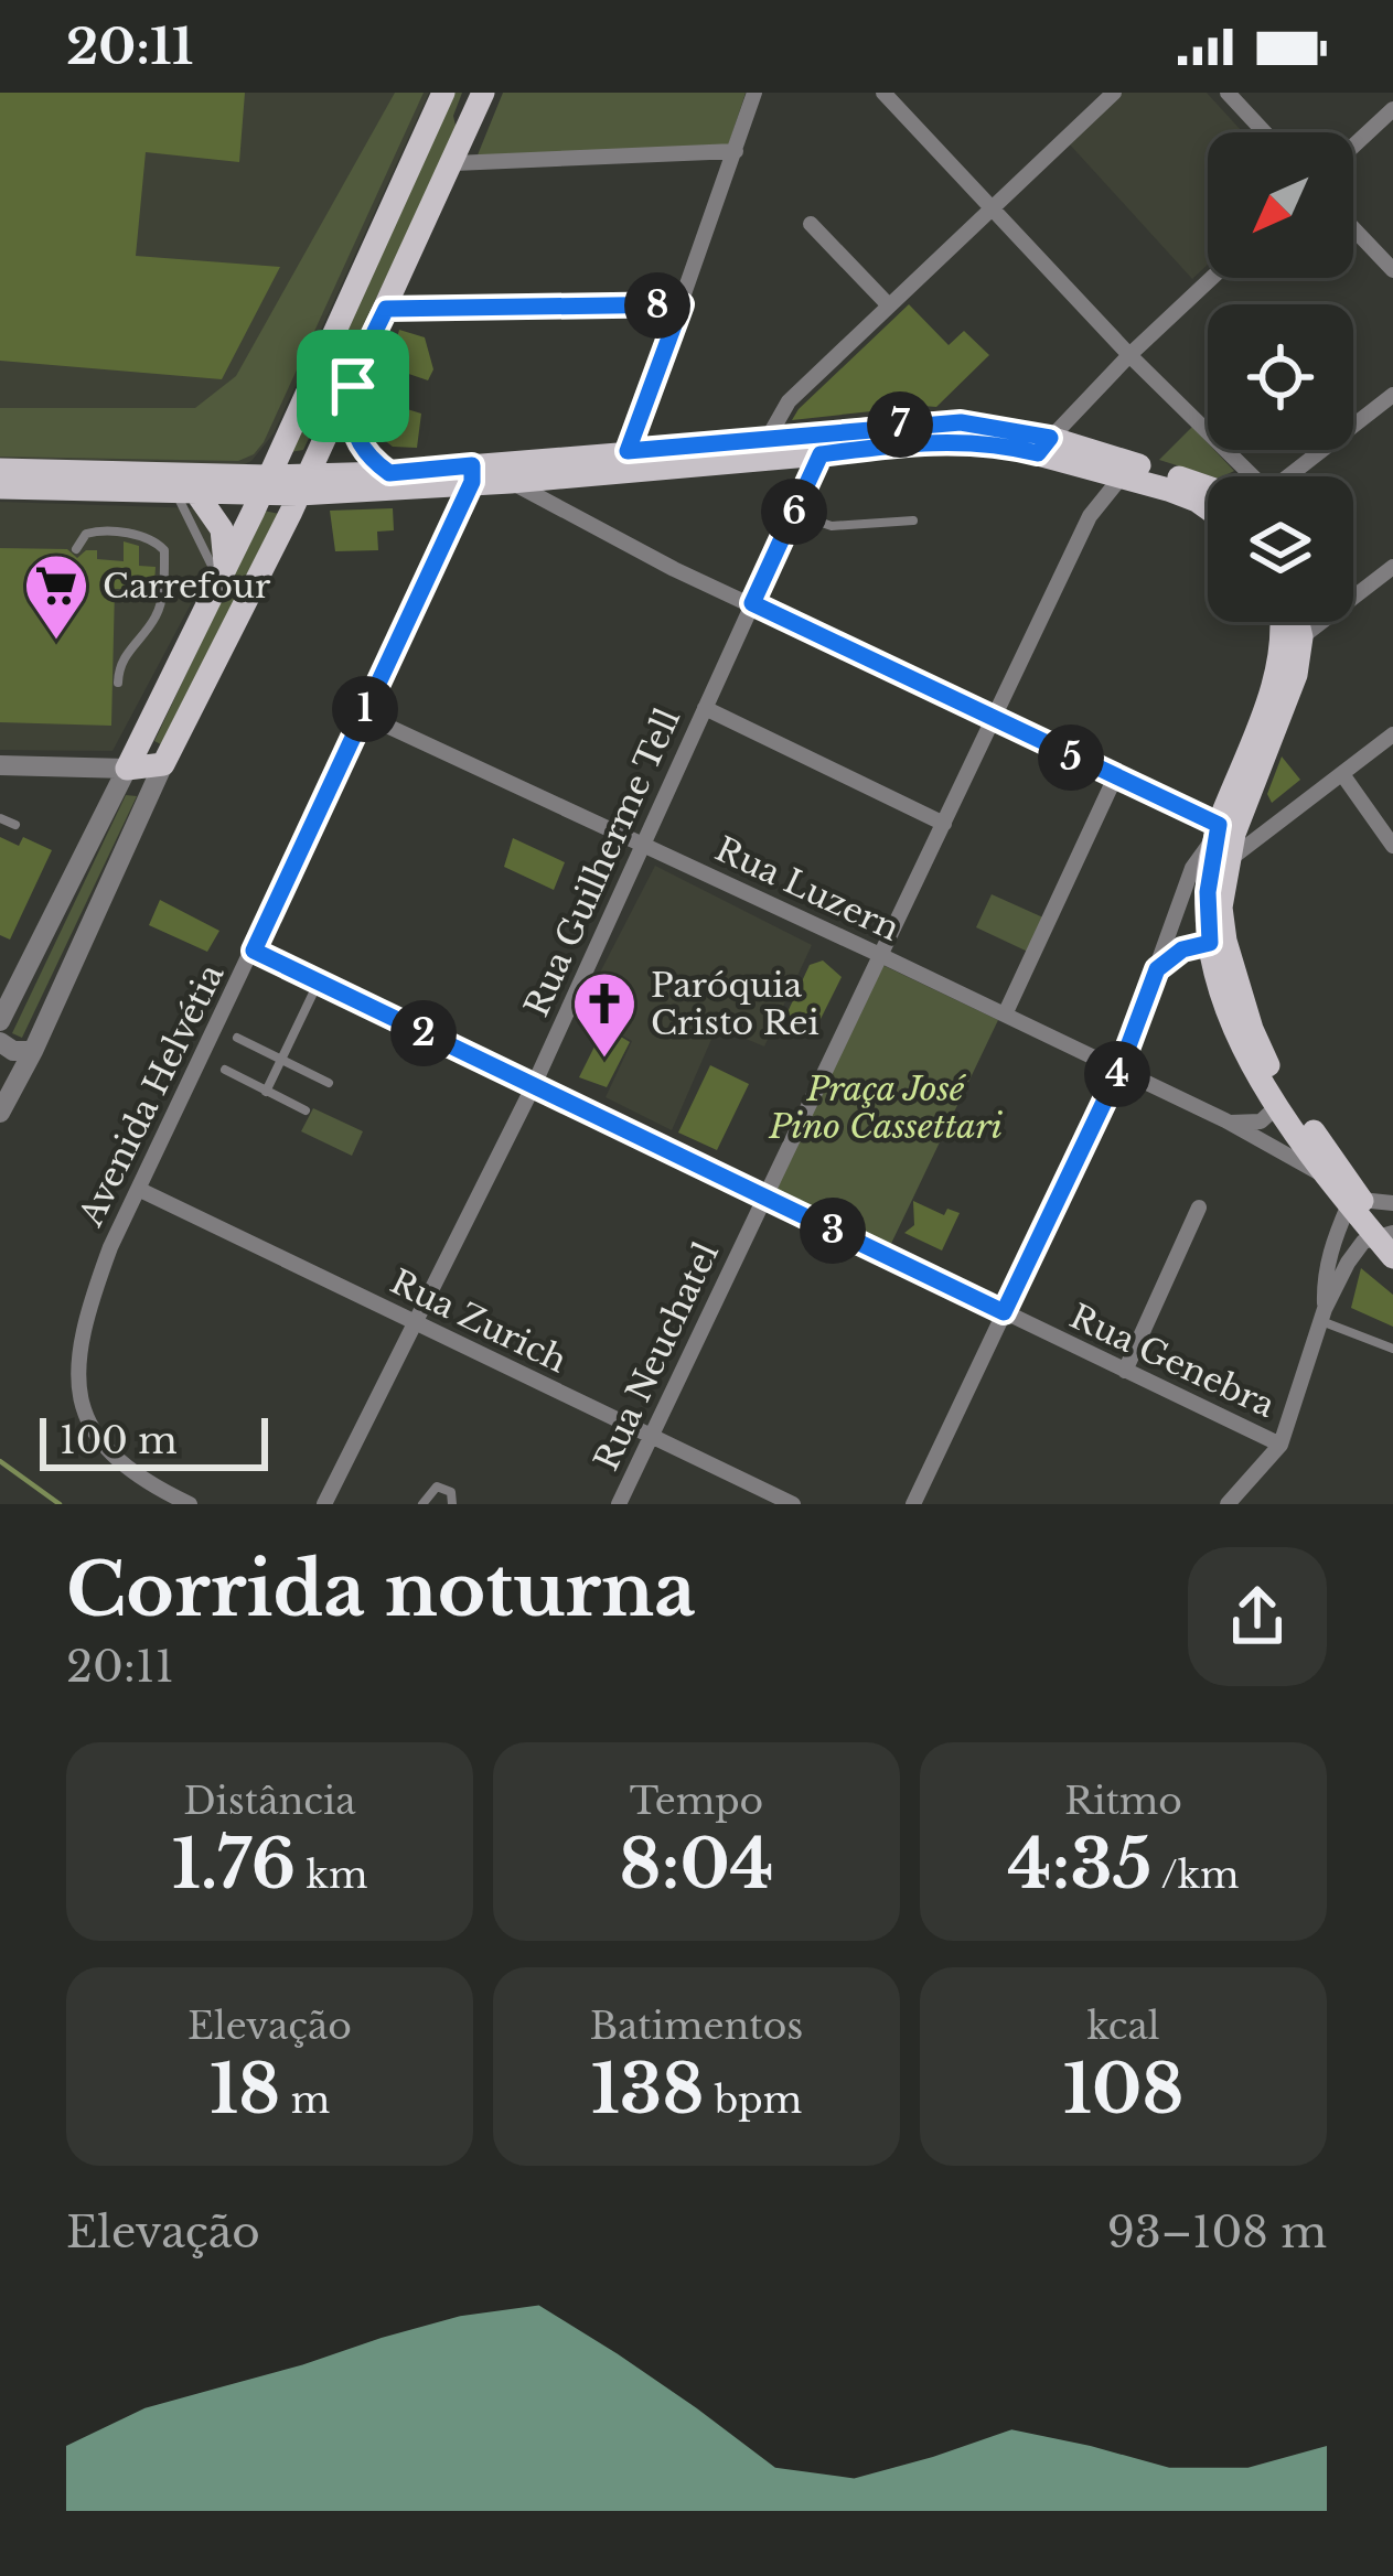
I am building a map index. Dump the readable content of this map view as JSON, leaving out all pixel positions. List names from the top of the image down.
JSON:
{
  "streets": {
    "street": [
      "Rua Guilherme Tell",
      "Rua Luzern",
      "Avenida Helvétia",
      "Rua Zurich",
      "Rua Neuchatel",
      "Rua Genebra"
    ]
  },
  "crossings": [
    ["Rua Guilherme Tell", "Rua Luzern"],
    ["Rua Guilherme Tell", "Rua Zurich"],
    ["Rua Guilherme Tell", "Rua Genebra"],
    ["Rua Luzern", "Avenida Helvétia"],
    ["Rua Luzern", "Rua Neuchatel"],
    ["Avenida Helvétia", "Rua Zurich"],
    ["Avenida Helvétia", "Rua Genebra"],
    ["Rua Zurich", "Rua Neuchatel"],
    ["Rua Neuchatel", "Rua Genebra"]
  ],
  "parks": ["Praça José Pino Cassettari"],
  "places": {
    "supermarket": ["Carrefour"],
    "church": ["Paróquia Cristo Rei"]
  },
  "scale_bar": "100 m",
  "north": "bottom left",
  "page": {
    "status": "20:11",
    "pins": [
      "8",
      "7",
      "6",
      "1",
      "5",
      "2",
      "4",
      "3"
    ],
    "scale": "100 m",
    "heading": ["Corrida noturna", "20:11"],
    "stats": [
      ["Distância", "1.76 km"],
      ["Tempo", "8:04"],
      ["Ritmo", "4:35 /km"],
      ["Elevação", "18 m"],
      ["Batimentos", "138 bpm"],
      ["kcal", "108"]
    ],
    "chart": ["Elevação", "93–108 m"]
  }
}
